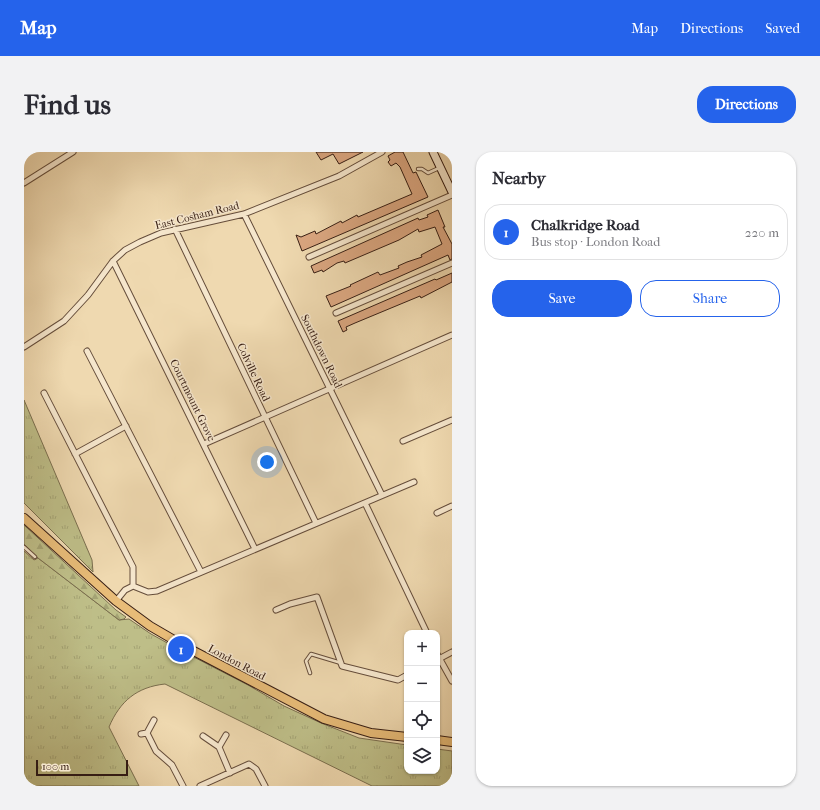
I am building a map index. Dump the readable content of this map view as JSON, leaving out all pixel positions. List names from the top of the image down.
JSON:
{
  "streets": {
    "main road": ["London Road"],
    "street": [
      "East Cosham Road",
      "Southdown Road",
      "Colville Road",
      "Courtmount Grove"
    ]
  },
  "crossings": [
    ["East Cosham Road", "Southdown Road"],
    ["East Cosham Road", "Colville Road"],
    ["East Cosham Road", "Courtmount Grove"]
  ],
  "scale_bar": "100 m",
  "page": {
    "header": "Map",
    "nav": ["Map", "Directions", "Saved"],
    "buttons": [
      "Directions",
      ["Save", "Share"]
    ],
    "title": "Find us",
    "heading": "Nearby",
    "list": [
      {
        "mark": "1",
        "name": "Chalkridge Road",
        "note": "Bus stop · London Road",
        "value": "220 m"
      }
    ],
    "map_buttons": ["+", "−"],
    "pins": "1",
    "scale": "100 m"
  }
}
